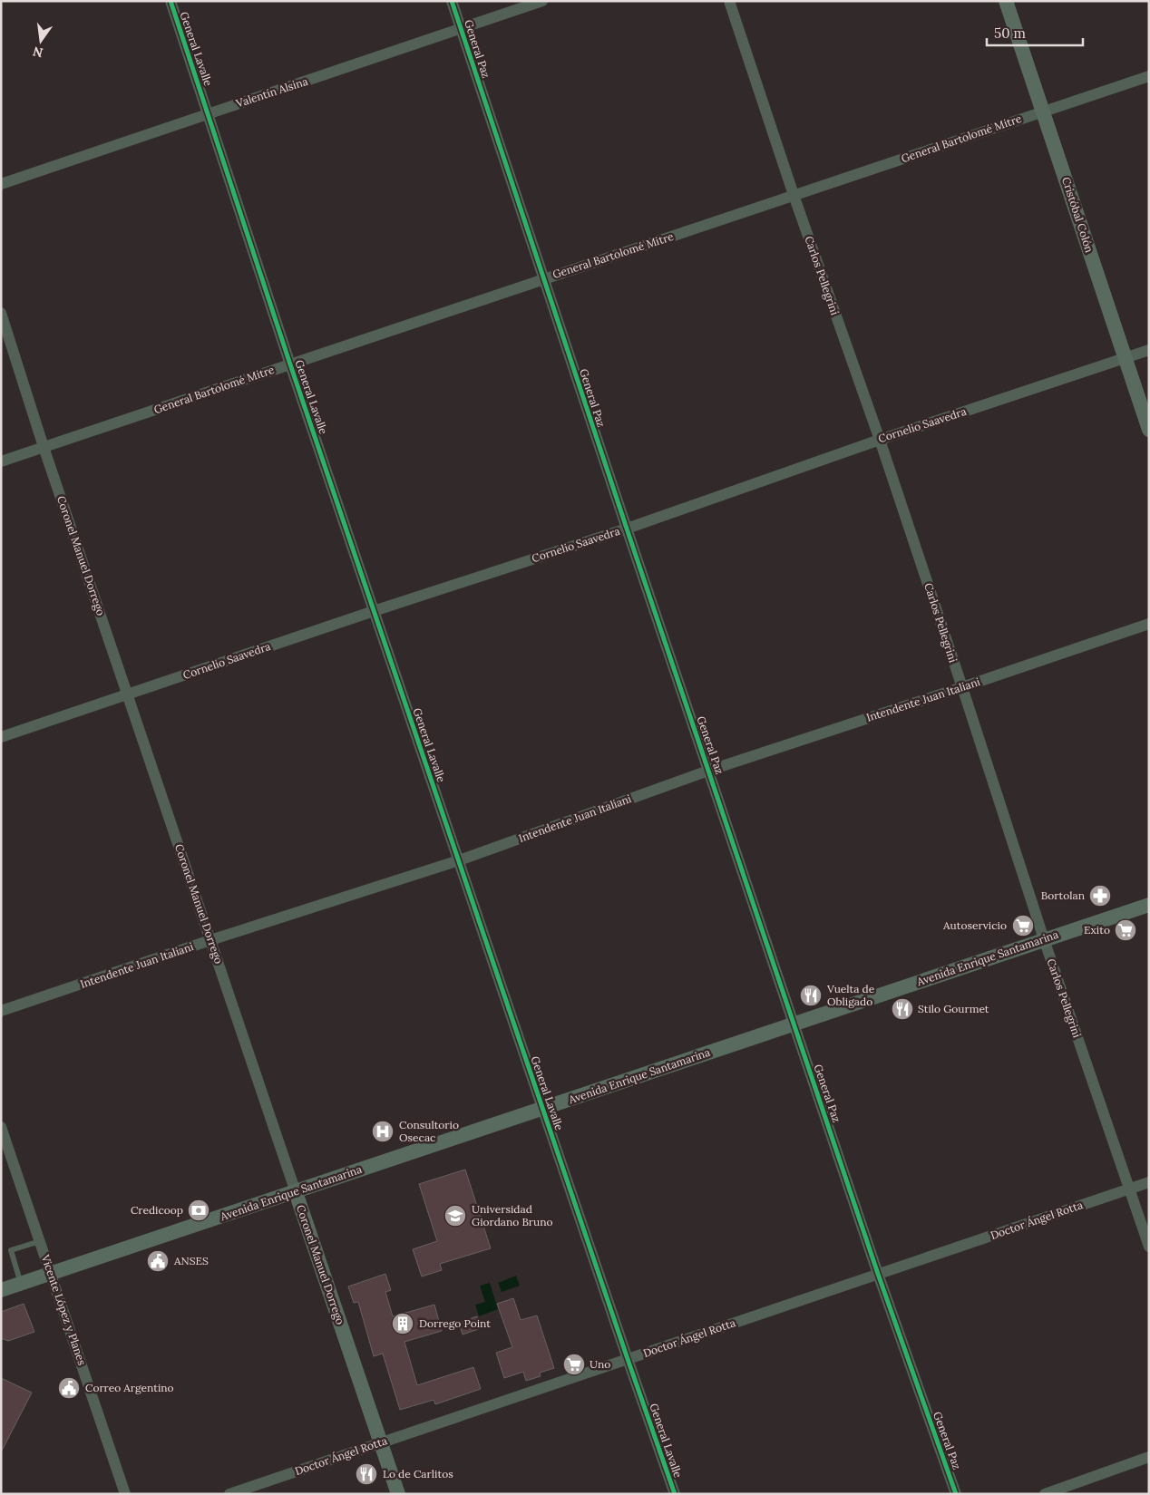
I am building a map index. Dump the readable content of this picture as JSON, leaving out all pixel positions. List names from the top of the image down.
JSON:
{
  "streets": {
    "main road": ["Cristóbal Colón", "Coronel Manuel Dorrego", "Avenida Enrique Santamarina"],
    "street": [
      "General Lavalle",
      "General Paz",
      "Valentín Alsina",
      "General Bartolomé Mitre",
      "Carlos Pellegrini",
      "Cornelio Saavedra",
      "Intendente Juan Italiani",
      "Doctor Ángel Rotta",
      "Vicente López y Planes"
    ]
  },
  "crossings": [
    ["General Lavalle", "Valentín Alsina"],
    ["General Lavalle", "General Bartolomé Mitre"],
    ["General Lavalle", "Cornelio Saavedra"],
    ["General Lavalle", "Intendente Juan Italiani"],
    ["General Lavalle", "Avenida Enrique Santamarina"],
    ["General Lavalle", "Doctor Ángel Rotta"],
    ["General Paz", "Valentín Alsina"],
    ["General Paz", "General Bartolomé Mitre"],
    ["General Paz", "Cornelio Saavedra"],
    ["General Paz", "Intendente Juan Italiani"],
    ["General Paz", "Avenida Enrique Santamarina"],
    ["General Paz", "Doctor Ángel Rotta"],
    ["General Bartolomé Mitre", "Cristóbal Colón"],
    ["General Bartolomé Mitre", "Carlos Pellegrini"],
    ["General Bartolomé Mitre", "Coronel Manuel Dorrego"],
    ["Cristóbal Colón", "Cornelio Saavedra"],
    ["Carlos Pellegrini", "Cornelio Saavedra"],
    ["Carlos Pellegrini", "Intendente Juan Italiani"],
    ["Carlos Pellegrini", "Avenida Enrique Santamarina"],
    ["Carlos Pellegrini", "Doctor Ángel Rotta"],
    ["Cornelio Saavedra", "Coronel Manuel Dorrego"],
    ["Coronel Manuel Dorrego", "Intendente Juan Italiani"],
    ["Coronel Manuel Dorrego", "Avenida Enrique Santamarina"],
    ["Coronel Manuel Dorrego", "Doctor Ángel Rotta"],
    ["Avenida Enrique Santamarina", "Vicente López y Planes"]
  ],
  "places": {
    "pharmacy": ["Bortolan"],
    "supermarket": ["Autoservicio", "Exito", "Uno"],
    "restaurant": ["Vuelta de Obligado", "Stilo Gourmet", "Lo de Carlitos"],
    "hospital": ["Consultorio Osecac"],
    "bank": ["Credicoop"],
    "school or university": ["Universidad Giordano Bruno"],
    "public building": ["ANSES", "Correo Argentino"],
    "building": ["Dorrego Point"]
  },
  "scale_bar": "50 m",
  "north": "bottom"
}
